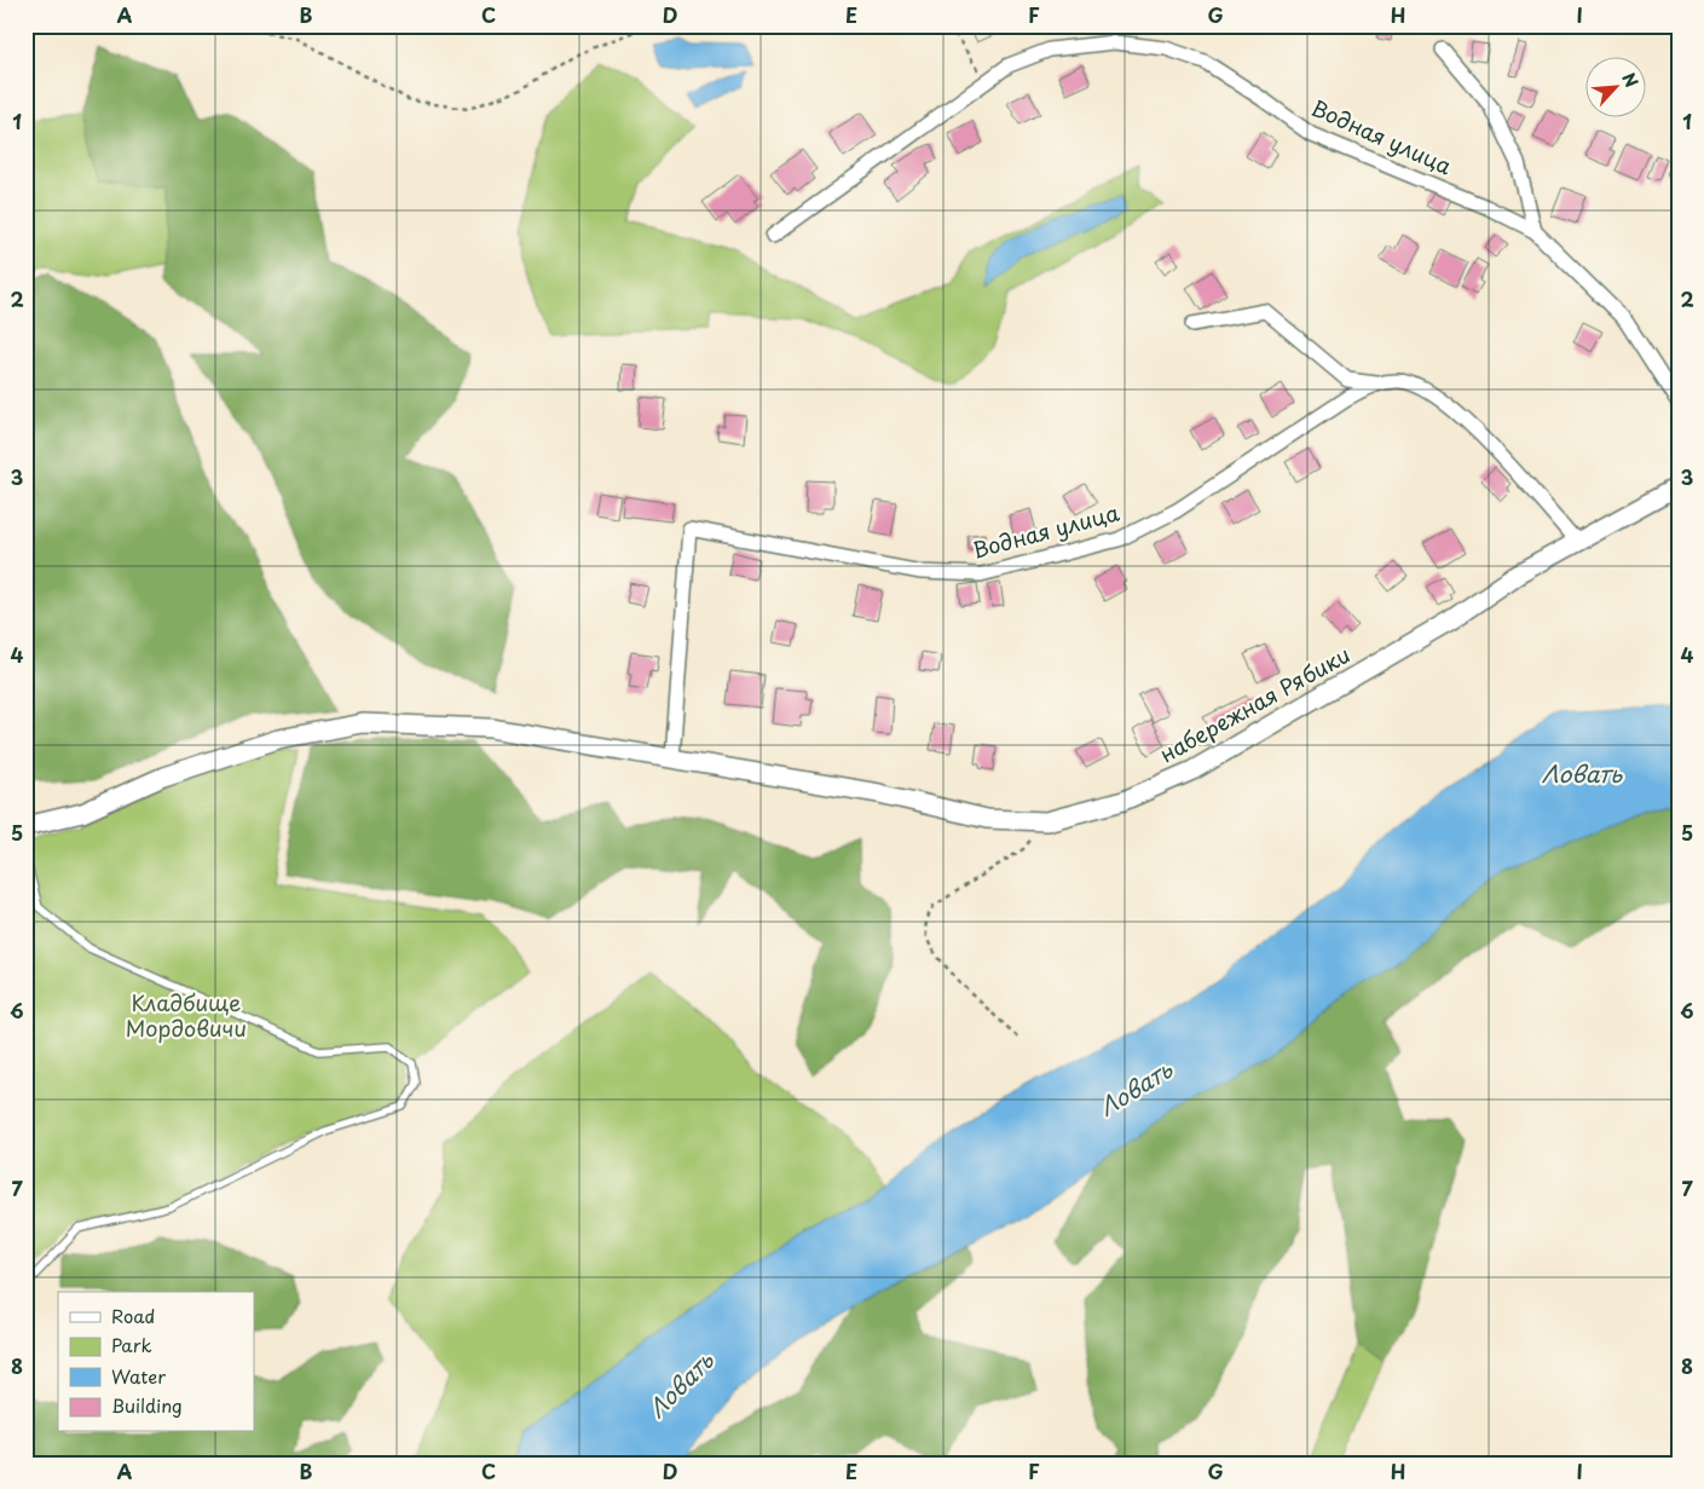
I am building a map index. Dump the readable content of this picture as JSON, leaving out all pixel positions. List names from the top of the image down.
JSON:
{
  "streets": {
    "street": ["Водная улица", "набережная Рябики"]
  },
  "crossings": [
    ["Водная улица", "набережная Рябики"]
  ],
  "water": ["Ловать"],
  "parks": ["Кладбище Мордовичи"],
  "legend": [
    "Road",
    "Park",
    "Water",
    "Building"
  ],
  "north": "top right",
  "grid": {
    "columns": [
      "A",
      "B",
      "C",
      "D",
      "E",
      "F",
      "G",
      "H",
      "I"
    ],
    "rows": [
      "1",
      "2",
      "3",
      "4",
      "5",
      "6",
      "7",
      "8"
    ]
  }
}
